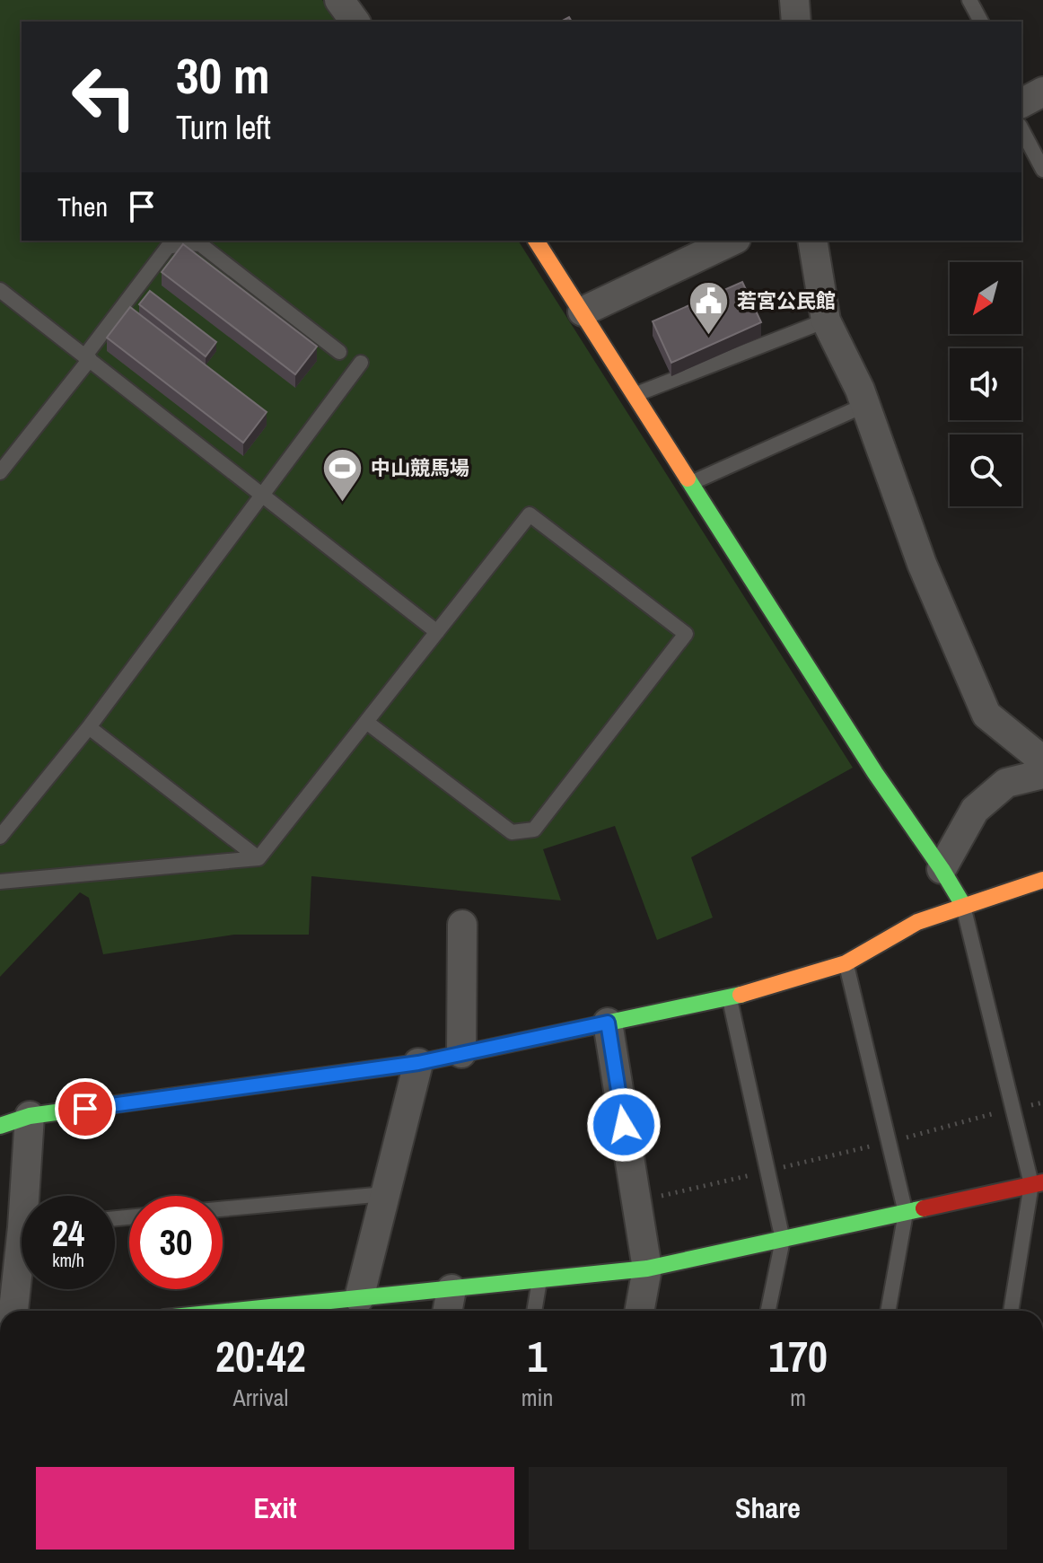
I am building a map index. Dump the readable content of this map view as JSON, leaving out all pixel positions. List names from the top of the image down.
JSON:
{
  "places": {
    "public building": ["若宮公民館"],
    "sports": ["中山競馬場"]
  },
  "north": "bottom left",
  "page": {
    "turn": ["30 m", "Turn left"],
    "then": "Then",
    "speed": "24 km/h",
    "limit": "30",
    "eta": [
      "20:42",
      "Arrival",
      "1",
      "min",
      "170",
      "m"
    ],
    "buttons": ["Exit", "Share"]
  }
}
